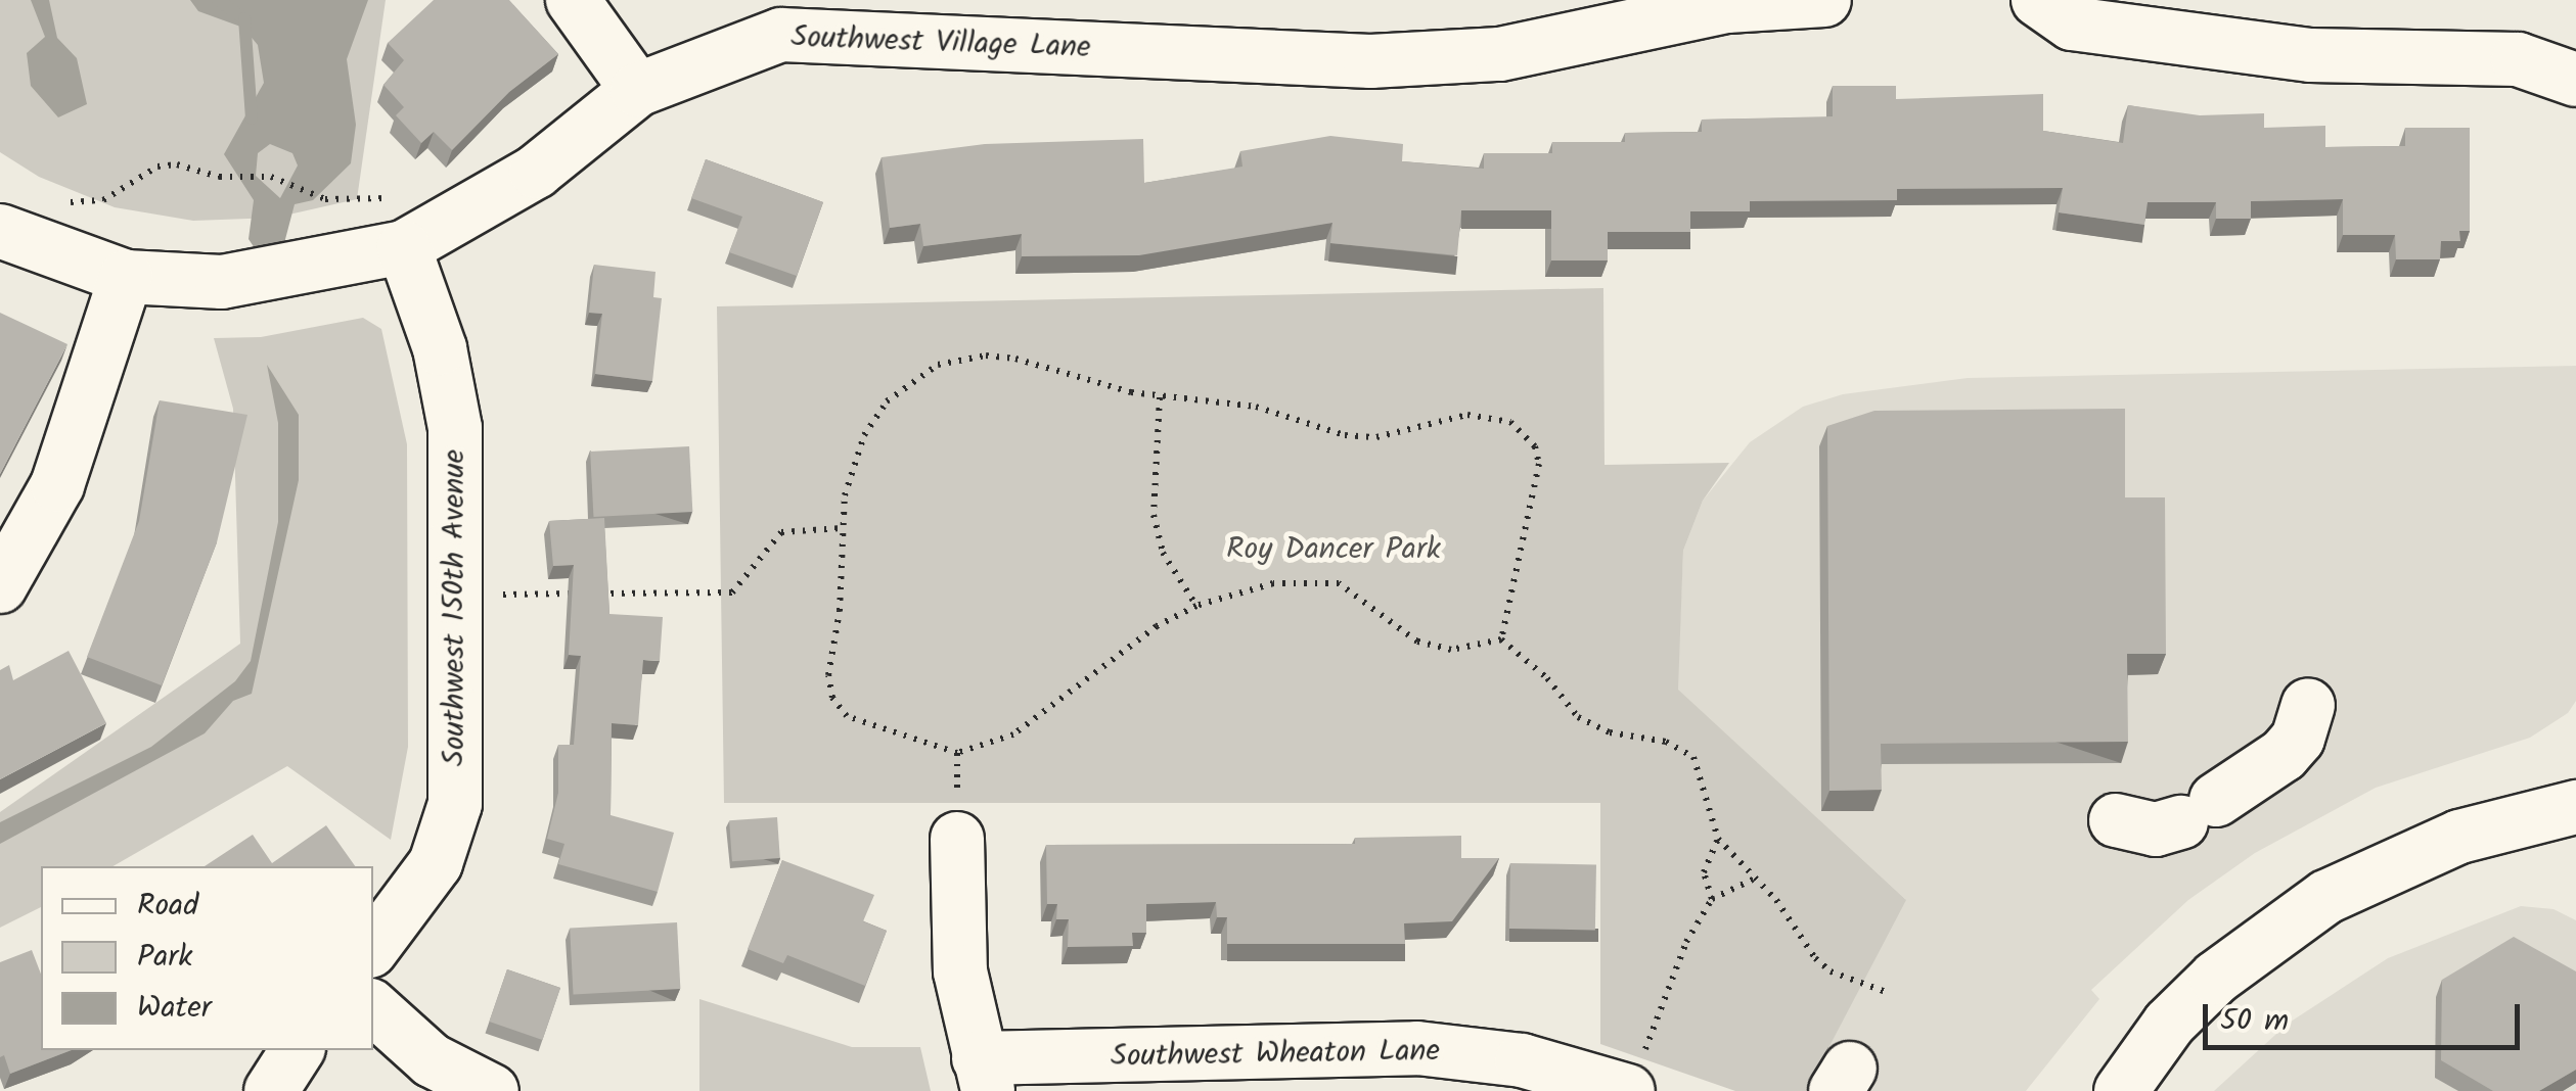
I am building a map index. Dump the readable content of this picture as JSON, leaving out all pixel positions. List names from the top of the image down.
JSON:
{
  "streets": {
    "street": ["Southwest Village Lane", "Southwest 150th Avenue", "Southwest Wheaton Lane"]
  },
  "crossings": [
    ["Southwest Village Lane", "Southwest 150th Avenue"]
  ],
  "parks": ["Roy Dancer Park"],
  "legend": ["Road", "Park", "Water"],
  "scale_bar": "50 m"
}
